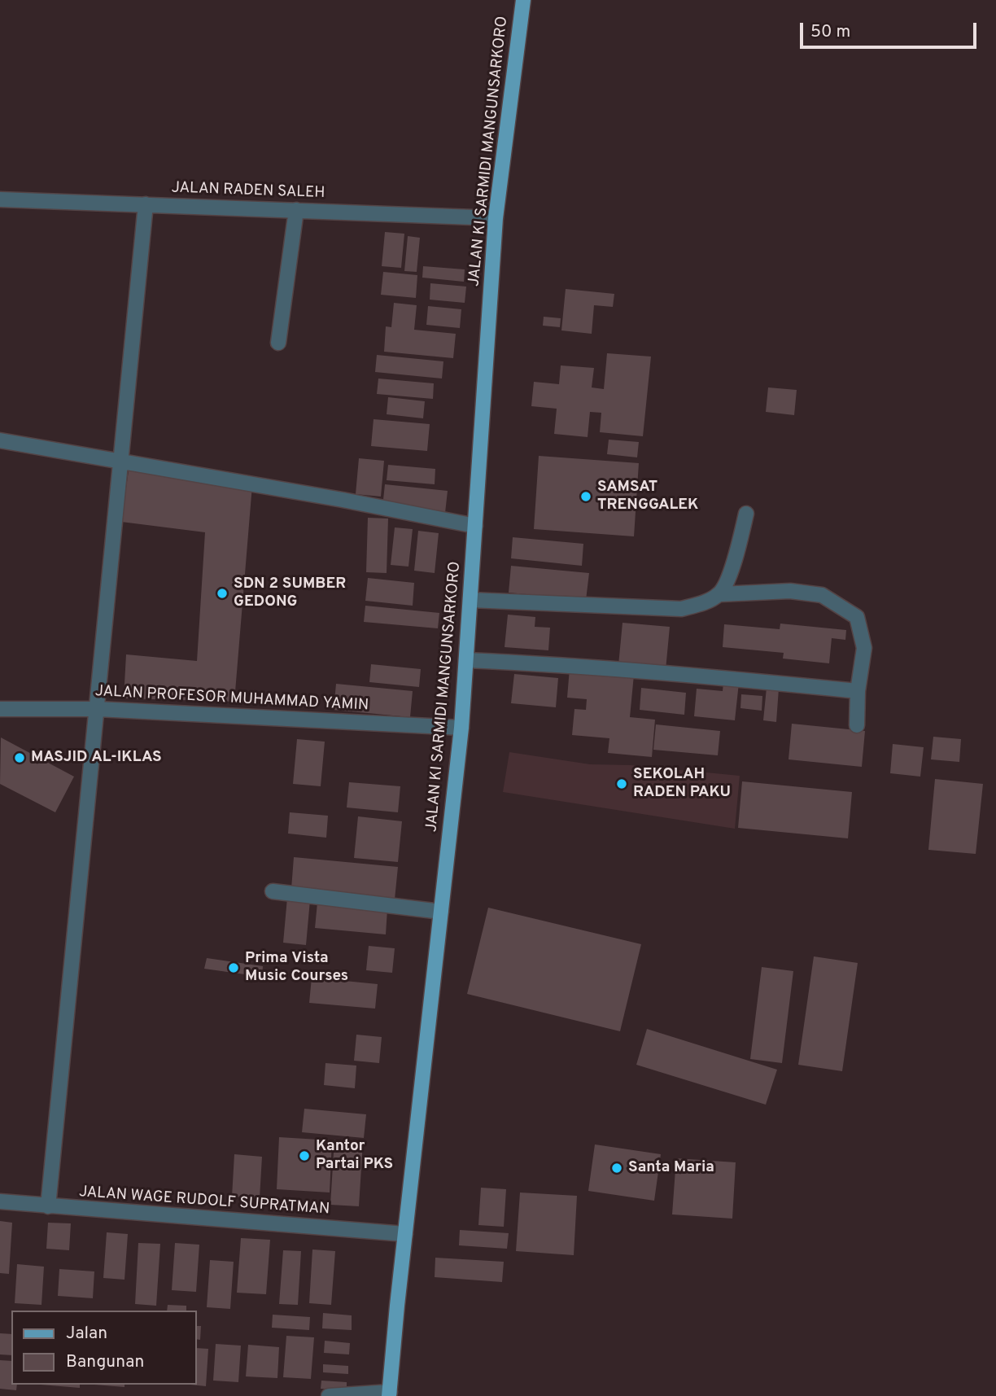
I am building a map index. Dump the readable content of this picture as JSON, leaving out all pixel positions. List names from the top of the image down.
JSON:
{
  "streets": {
    "main road": ["JALAN KI SARMIDI MANGUNSARKORO"],
    "street": ["JALAN RADEN SALEH", "JALAN PROFESOR MUHAMMAD YAMIN", "JALAN WAGE RUDOLF SUPRATMAN"]
  },
  "crossings": [
    ["JALAN KI SARMIDI MANGUNSARKORO", "JALAN RADEN SALEH"],
    ["JALAN KI SARMIDI MANGUNSARKORO", "JALAN PROFESOR MUHAMMAD YAMIN"],
    ["JALAN KI SARMIDI MANGUNSARKORO", "JALAN WAGE RUDOLF SUPRATMAN"]
  ],
  "places": [
    "SAMSAT TRENGGALEK",
    "SDN 2 SUMBER GEDONG",
    "MASJID AL-IKLAS",
    "SEKOLAH RADEN PAKU",
    "Prima Vista Music Courses",
    "Kantor Partai PKS",
    "Santa Maria"
  ],
  "legend": ["Jalan", "Bangunan"],
  "scale_bar": "50 m"
}
